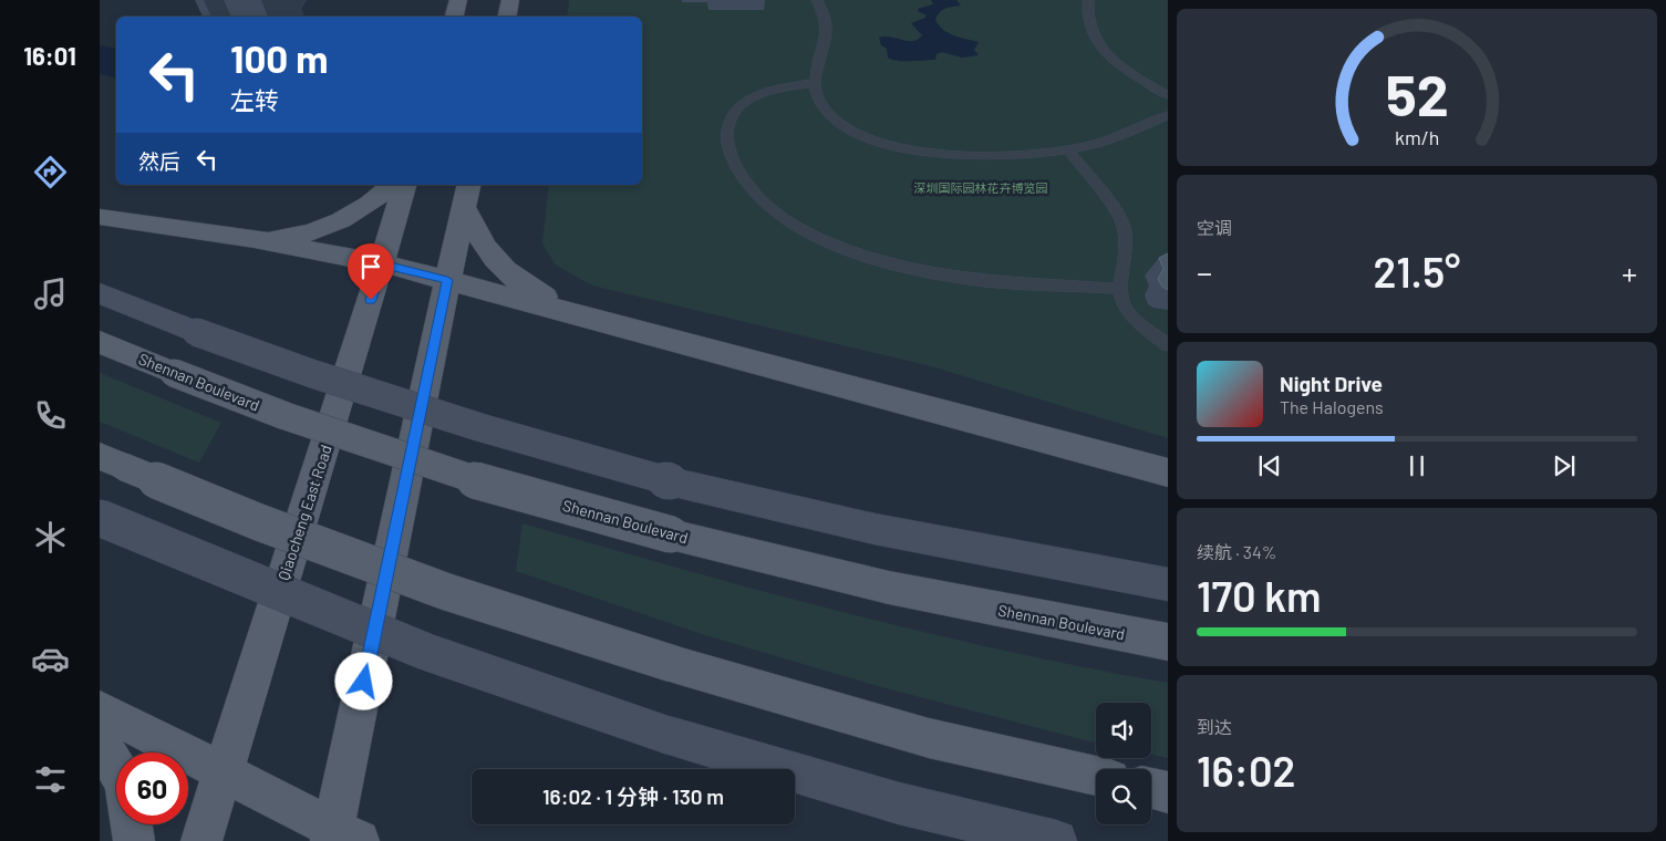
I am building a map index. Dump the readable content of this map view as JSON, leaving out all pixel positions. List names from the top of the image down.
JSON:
{
  "streets": {
    "main road": ["Shennan Boulevard", "Qiaocheng East Road"]
  },
  "parks": ["深圳国际园林花卉博览园"],
  "page": {
    "tabs": "16:01",
    "turn": ["100 m", "左转"],
    "then": "然后",
    "tile": [
      "空调",
      ["续航 · 34%", "170 km"],
      ["到达", "16:02"]
    ],
    "heat": ["−", "21.5°", "+"],
    "song": ["Night Drive", "The Halogens"],
    "limit": "60",
    "trip": "16:02 · 1 分钟 · 130 m",
    "gauge": ["52", "km/h"]
  }
}
